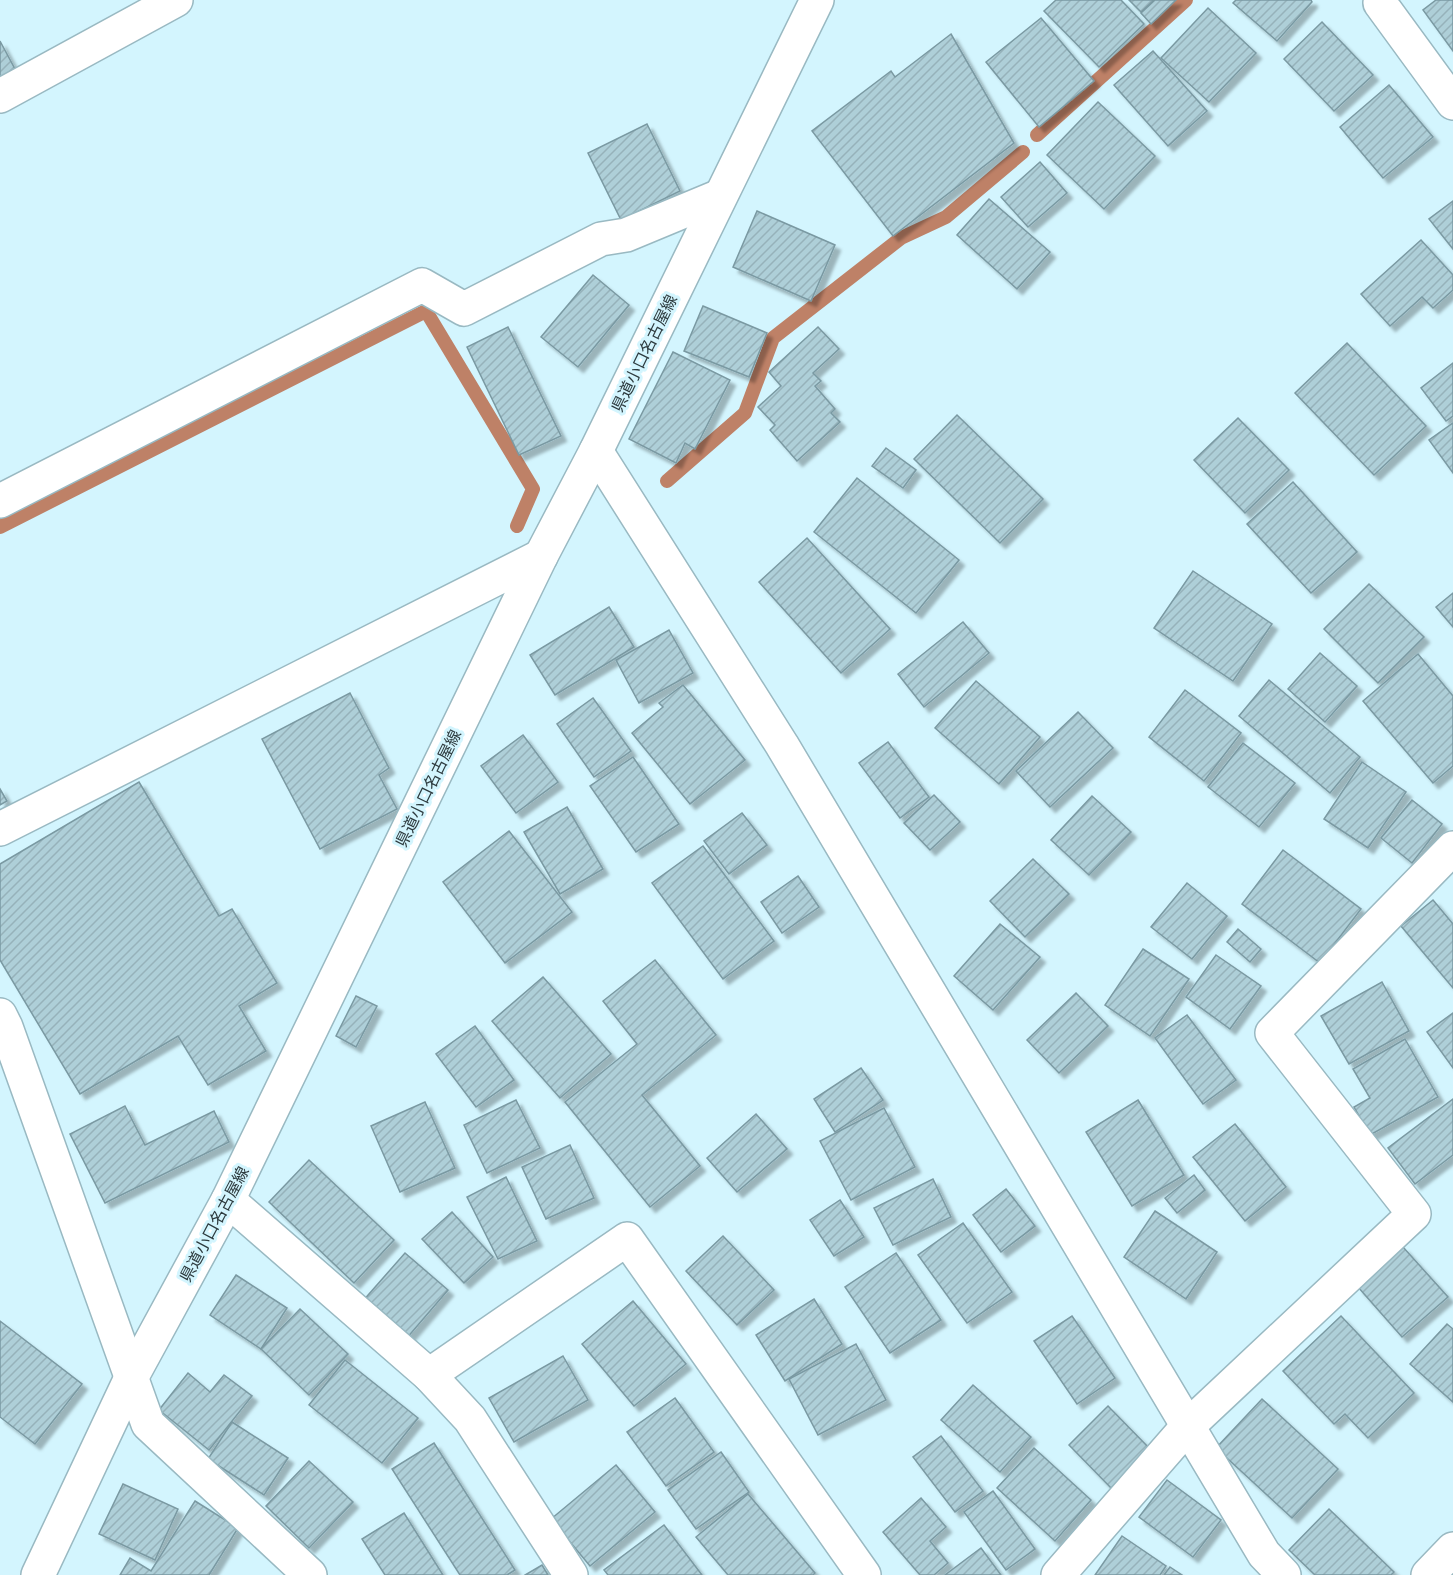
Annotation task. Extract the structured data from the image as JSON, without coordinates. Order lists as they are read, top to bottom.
{
  "streets": {
    "street": ["県道小口名古屋線"]
  }
}
